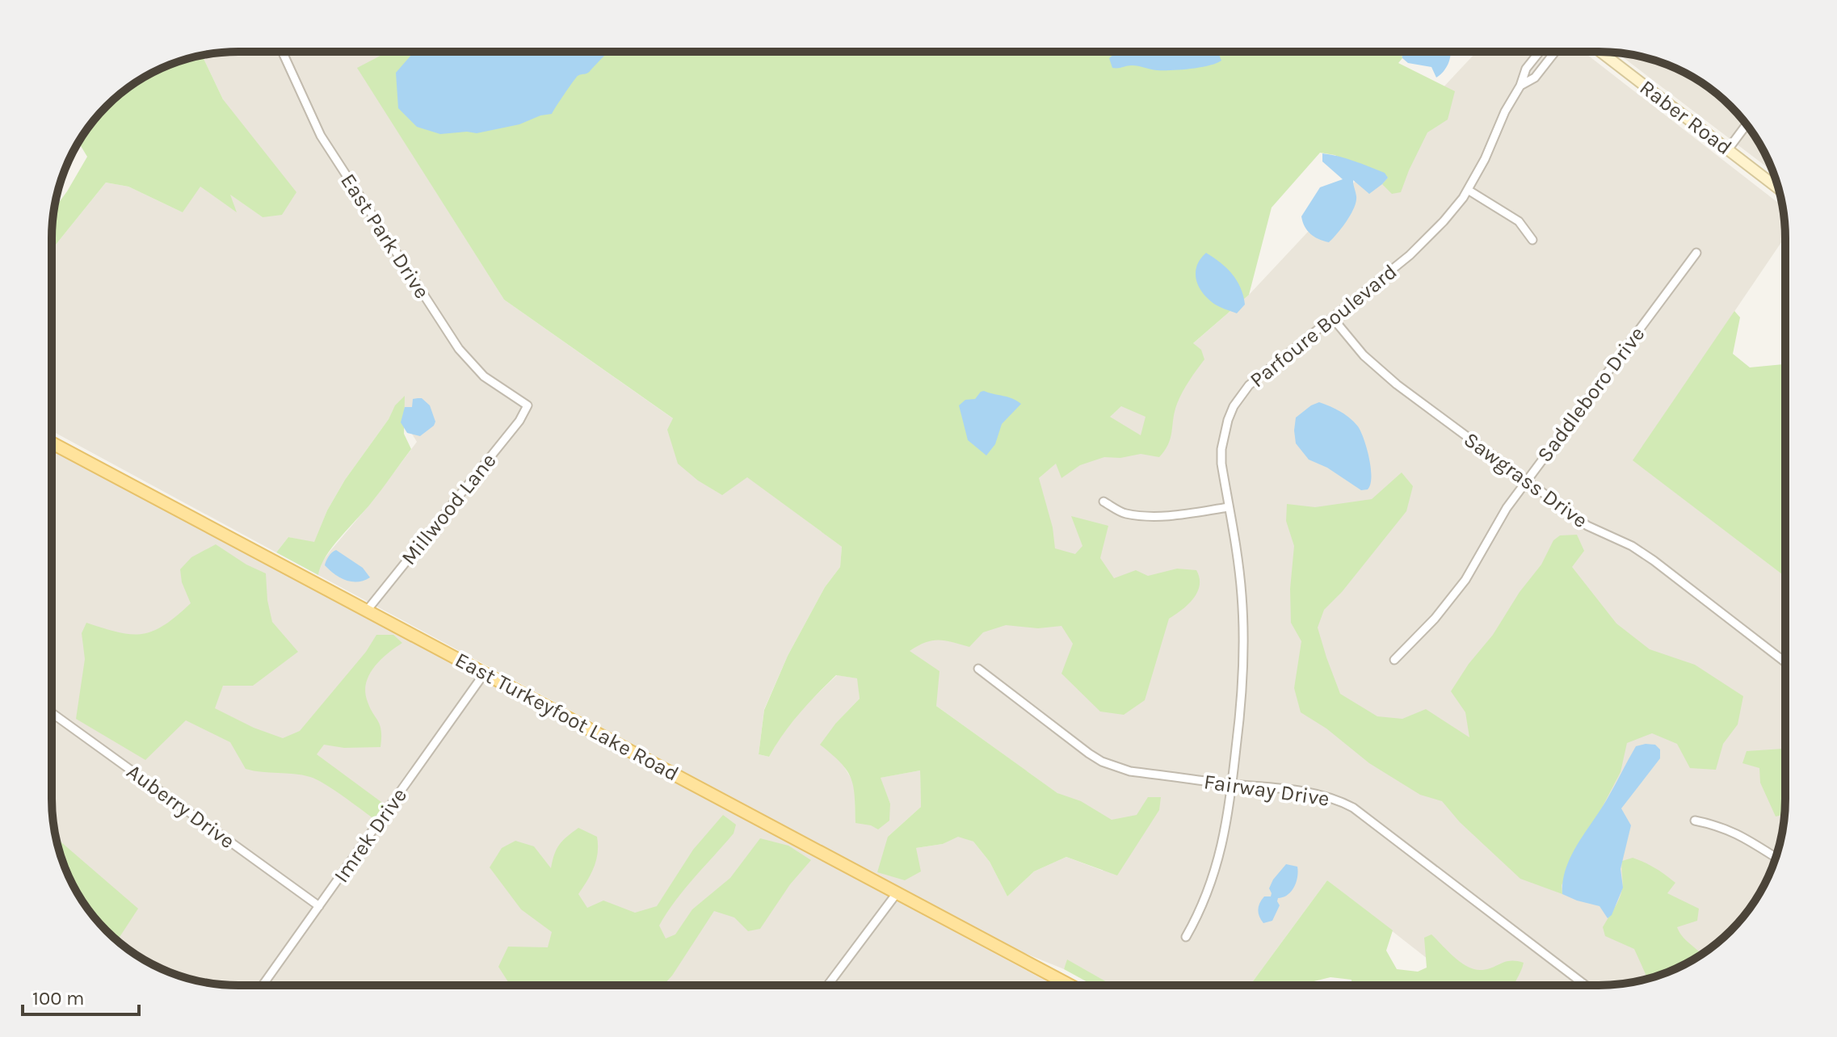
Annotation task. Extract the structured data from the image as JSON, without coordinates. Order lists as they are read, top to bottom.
{
  "streets": {
    "main road": ["East Turkeyfoot Lake Road"],
    "street": [
      "Raber Road",
      "East Park Drive",
      "Parfoure Boulevard",
      "Saddleboro Drive",
      "Sawgrass Drive",
      "Millwood Lane",
      "Fairway Drive",
      "Auberry Drive",
      "Imrek Drive"
    ]
  },
  "crossings": [
    ["East Park Drive", "Millwood Lane"],
    ["Parfoure Boulevard", "Sawgrass Drive"],
    ["Parfoure Boulevard", "Fairway Drive"],
    ["Saddleboro Drive", "Sawgrass Drive"],
    ["Millwood Lane", "East Turkeyfoot Lake Road"],
    ["East Turkeyfoot Lake Road", "Imrek Drive"],
    ["Auberry Drive", "Imrek Drive"]
  ],
  "scale_bar": "100 m"
}
